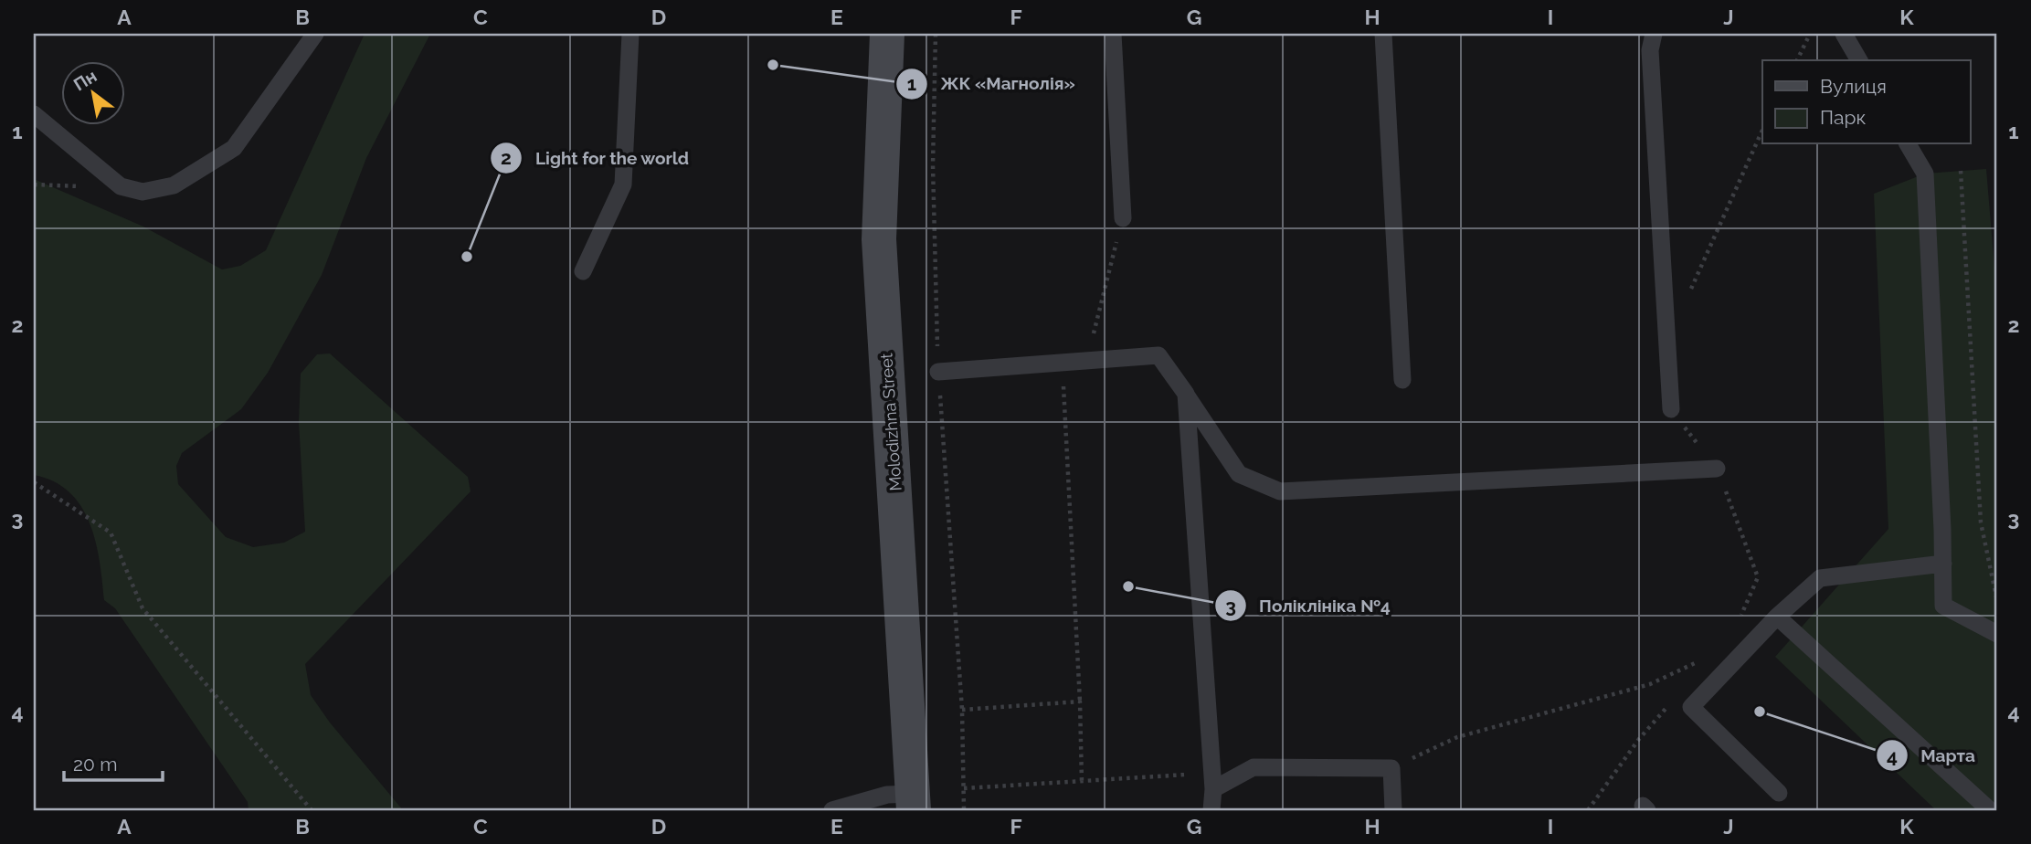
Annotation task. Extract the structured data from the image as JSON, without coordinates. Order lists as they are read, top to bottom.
{
  "streets": {
    "street": ["Molodizhna Street"]
  },
  "places": [
    "ЖК «Магнолія»",
    "Light for the world",
    "Поліклініка №4",
    "Марта"
  ],
  "legend": ["Вулиця", "Парк"],
  "scale_bar": "20 m",
  "north": "top left",
  "grid": {
    "columns": [
      "A",
      "B",
      "C",
      "D",
      "E",
      "F",
      "G",
      "H",
      "I",
      "J",
      "K"
    ],
    "rows": [
      "1",
      "2",
      "3",
      "4"
    ]
  }
}
